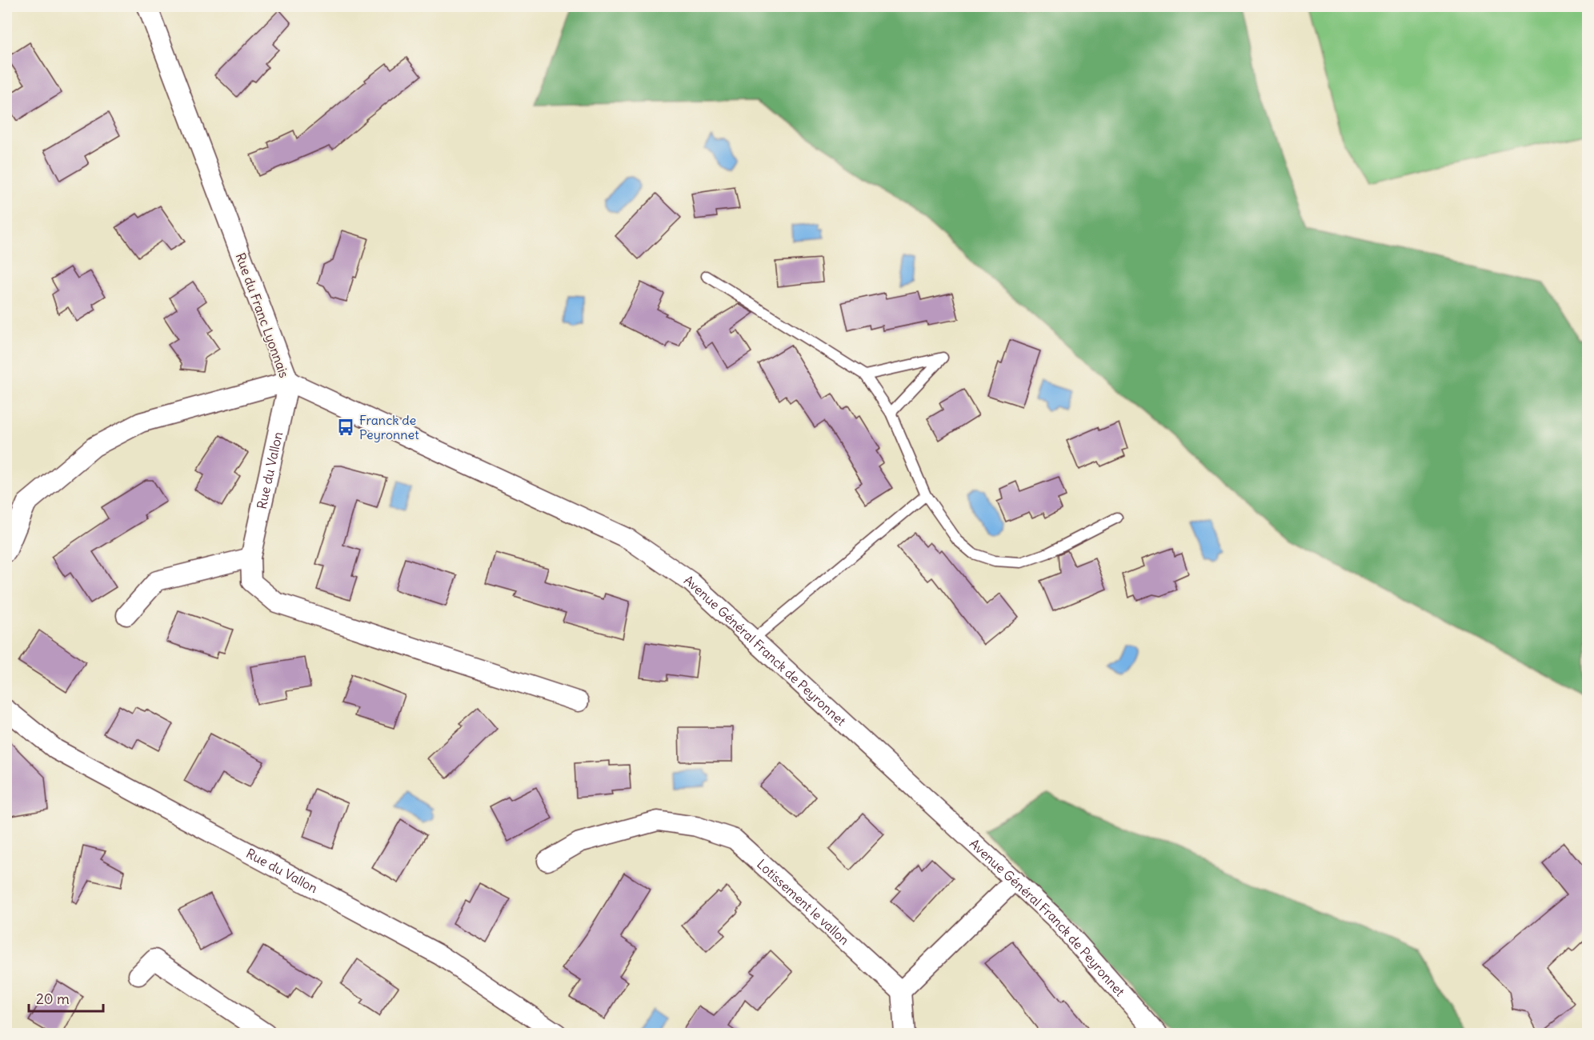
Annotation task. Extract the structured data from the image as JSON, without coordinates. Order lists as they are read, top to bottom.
{
  "streets": {
    "street": [
      "Rue du Franc Lyonnais",
      "Rue du Vallon",
      "Avenue Général Franck de Peyronnet",
      "Lotissement le vallon"
    ]
  },
  "crossings": [
    ["Rue du Franc Lyonnais", "Rue du Vallon"],
    ["Rue du Franc Lyonnais", "Avenue Général Franck de Peyronnet"],
    ["Rue du Vallon", "Avenue Général Franck de Peyronnet"]
  ],
  "places": {
    "bus stop": ["Franck de Peyronnet"]
  },
  "scale_bar": "20 m"
}
